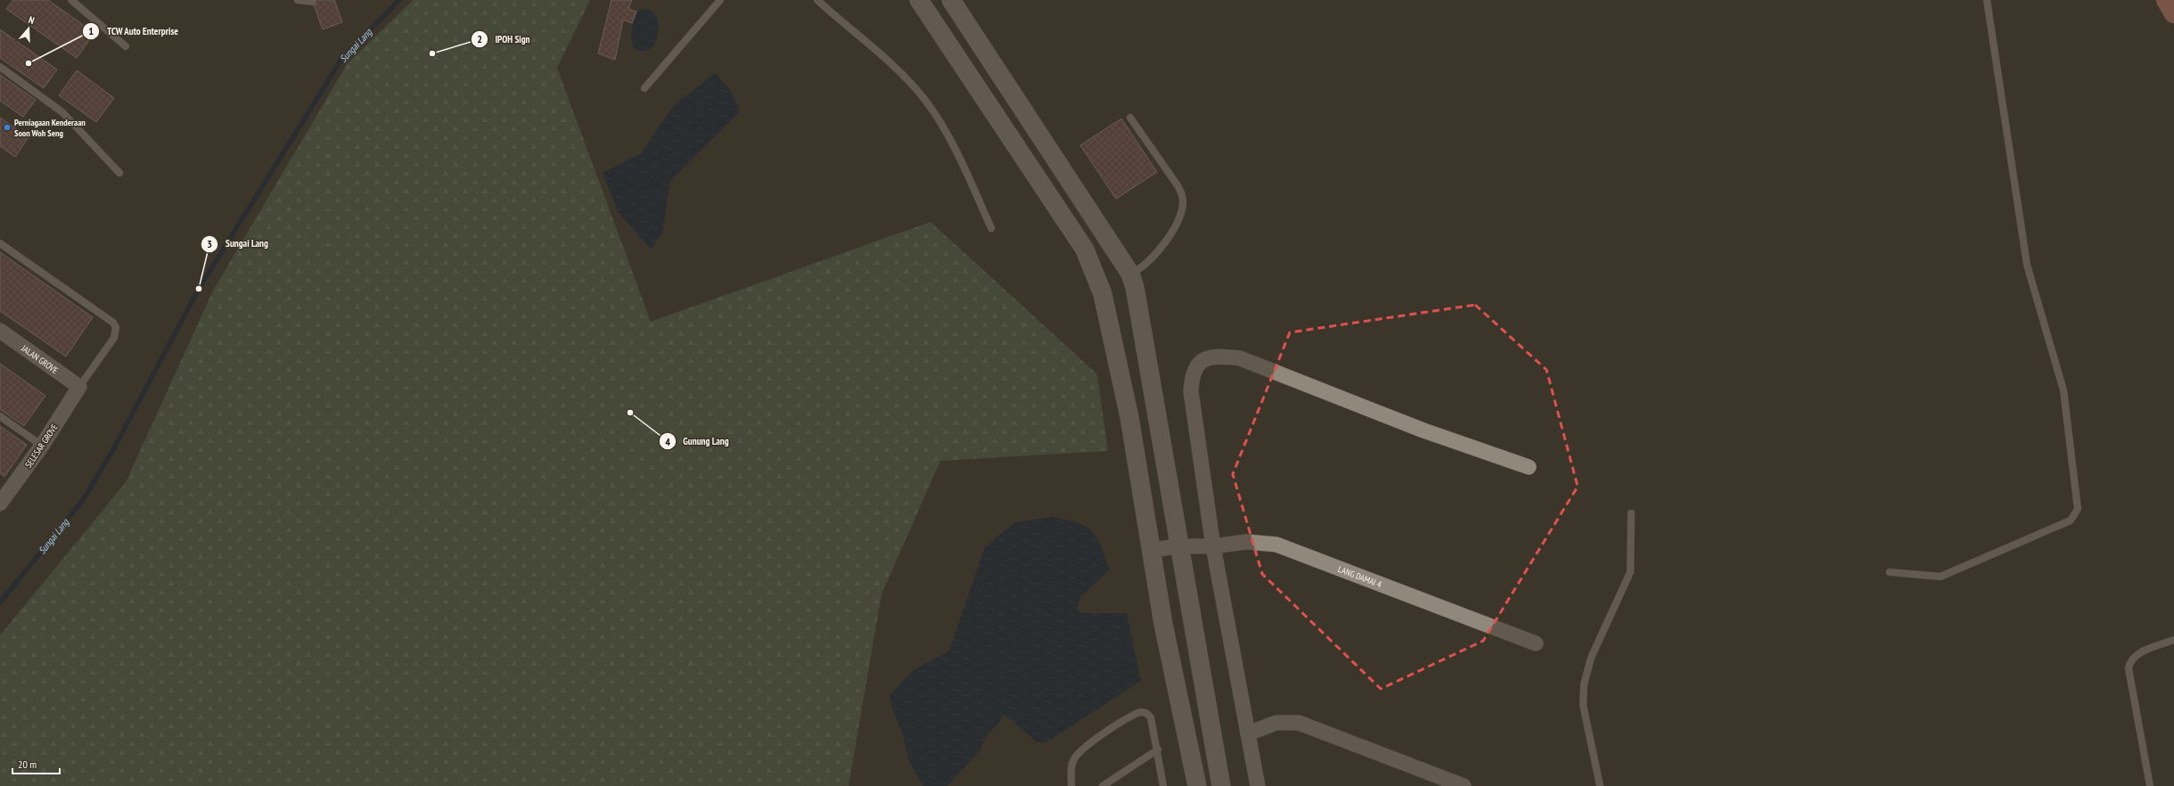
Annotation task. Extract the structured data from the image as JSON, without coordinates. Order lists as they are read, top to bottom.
{
  "streets": {
    "street": ["JALAN GROVE", "SELESAR GROVE", "LANG DAMAI 4"]
  },
  "crossings": [
    ["JALAN GROVE", "SELESAR GROVE"]
  ],
  "water": ["Sungai Lang"],
  "places": [
    "IPOH Sign",
    "TCW Auto Enterprise",
    "Perniagaan Kenderaan Soon Woh Seng",
    "Sungai Lang",
    "Gunung Lang"
  ],
  "scale_bar": "20 m",
  "north": "top"
}
